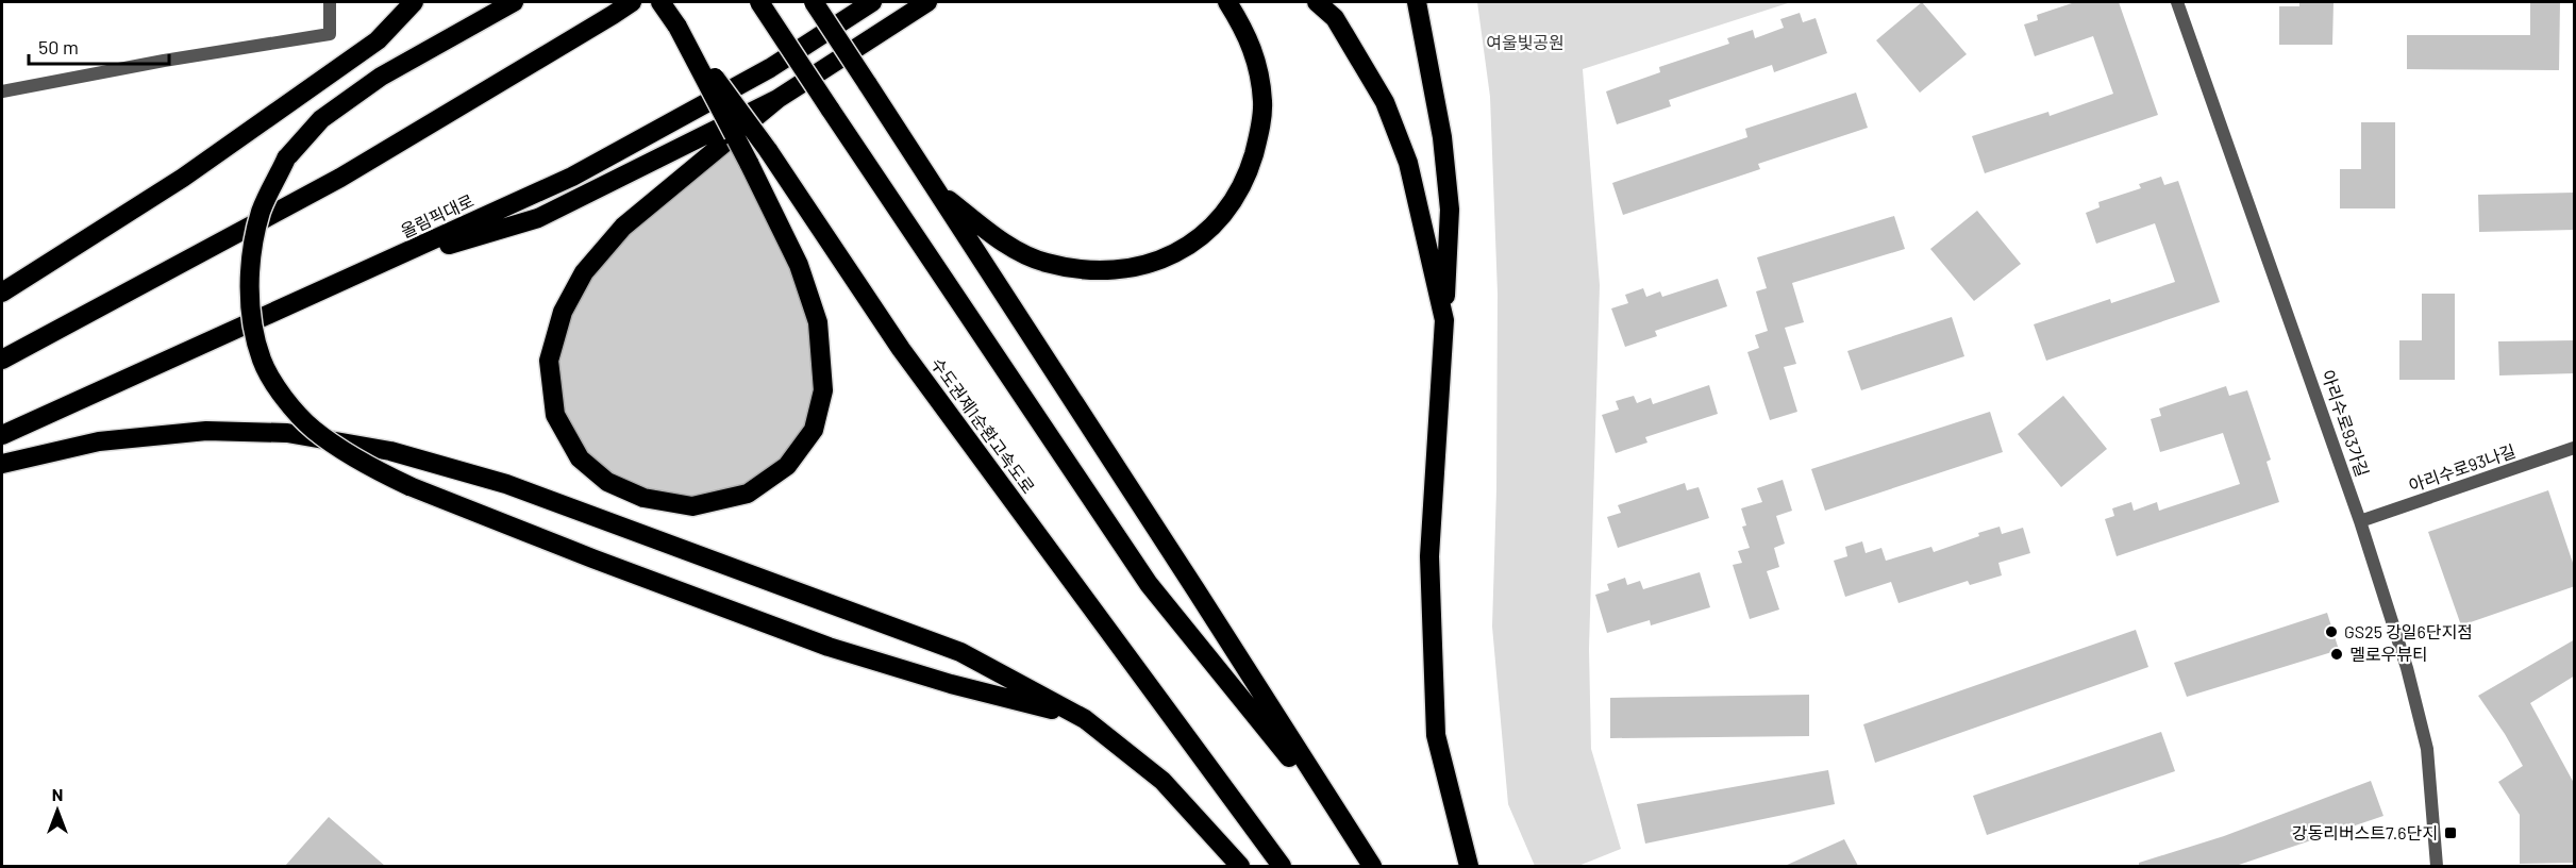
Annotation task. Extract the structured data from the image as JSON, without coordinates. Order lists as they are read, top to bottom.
{
  "streets": {
    "highway": ["올림픽대로", "수도권제1순환고속도로"],
    "street": ["아리수로93가길", "아리수로93나길"]
  },
  "crossings": [
    ["아리수로93가길", "아리수로93나길"]
  ],
  "parks": ["여울빛공원"],
  "places": {
    "other": ["GS25 강일6단지점", "멜로우뷰티"],
    "transit": ["강동리버스트7.6단지"]
  },
  "scale_bar": "50 m",
  "north": "top"
}
